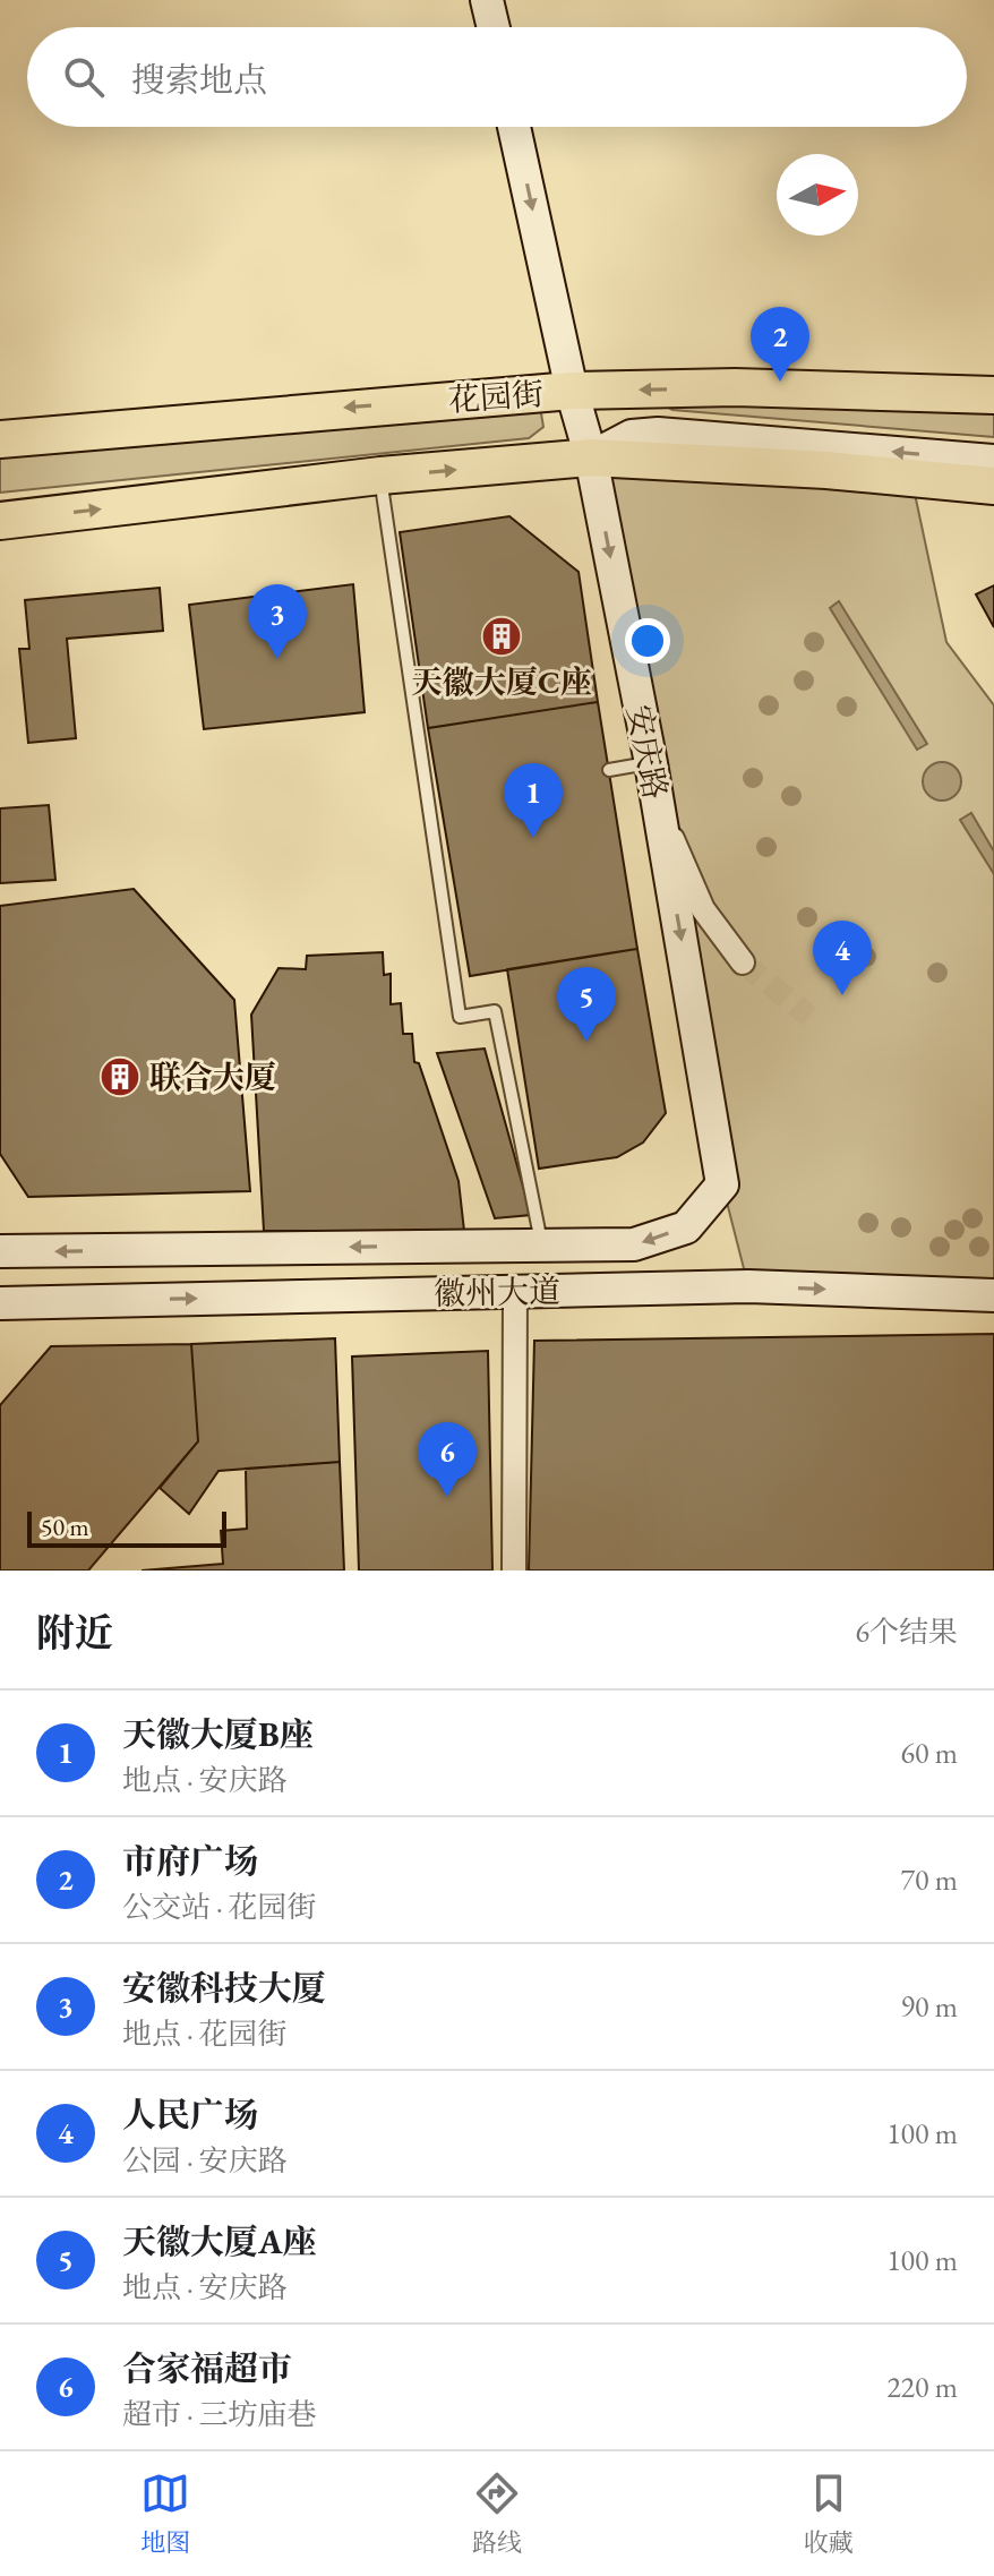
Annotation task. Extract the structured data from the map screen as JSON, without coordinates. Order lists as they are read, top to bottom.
{
  "streets": {
    "main road": ["花园街", "安庆路", "徽州大道"]
  },
  "crossings": [
    ["花园街", "安庆路"],
    ["安庆路", "徽州大道"]
  ],
  "one_way": ["安庆路"],
  "places": {
    "building": ["天徽大厦C座", "联合大厦"]
  },
  "scale_bar": "50 m",
  "north": "right",
  "page": {
    "search": "搜索地点",
    "pins": [
      "2",
      "3",
      "1",
      "4",
      "5",
      "6"
    ],
    "scale": "50 m",
    "heading": ["附近", "6个结果"],
    "list": [
      {
        "mark": "1",
        "name": "天徽大厦B座",
        "note": "地点 · 安庆路",
        "value": "60 m"
      },
      {
        "mark": "2",
        "name": "市府广场",
        "note": "公交站 · 花园街",
        "value": "70 m"
      },
      {
        "mark": "3",
        "name": "安徽科技大厦",
        "note": "地点 · 花园街",
        "value": "90 m"
      },
      {
        "mark": "4",
        "name": "人民广场",
        "note": "公园 · 安庆路",
        "value": "100 m"
      },
      {
        "mark": "5",
        "name": "天徽大厦A座",
        "note": "地点 · 安庆路",
        "value": "100 m"
      },
      {
        "mark": "6",
        "name": "合家福超市",
        "note": "超市 · 三坊庙巷",
        "value": "220 m"
      }
    ],
    "nav": ["地图", "路线", "收藏"]
  }
}
